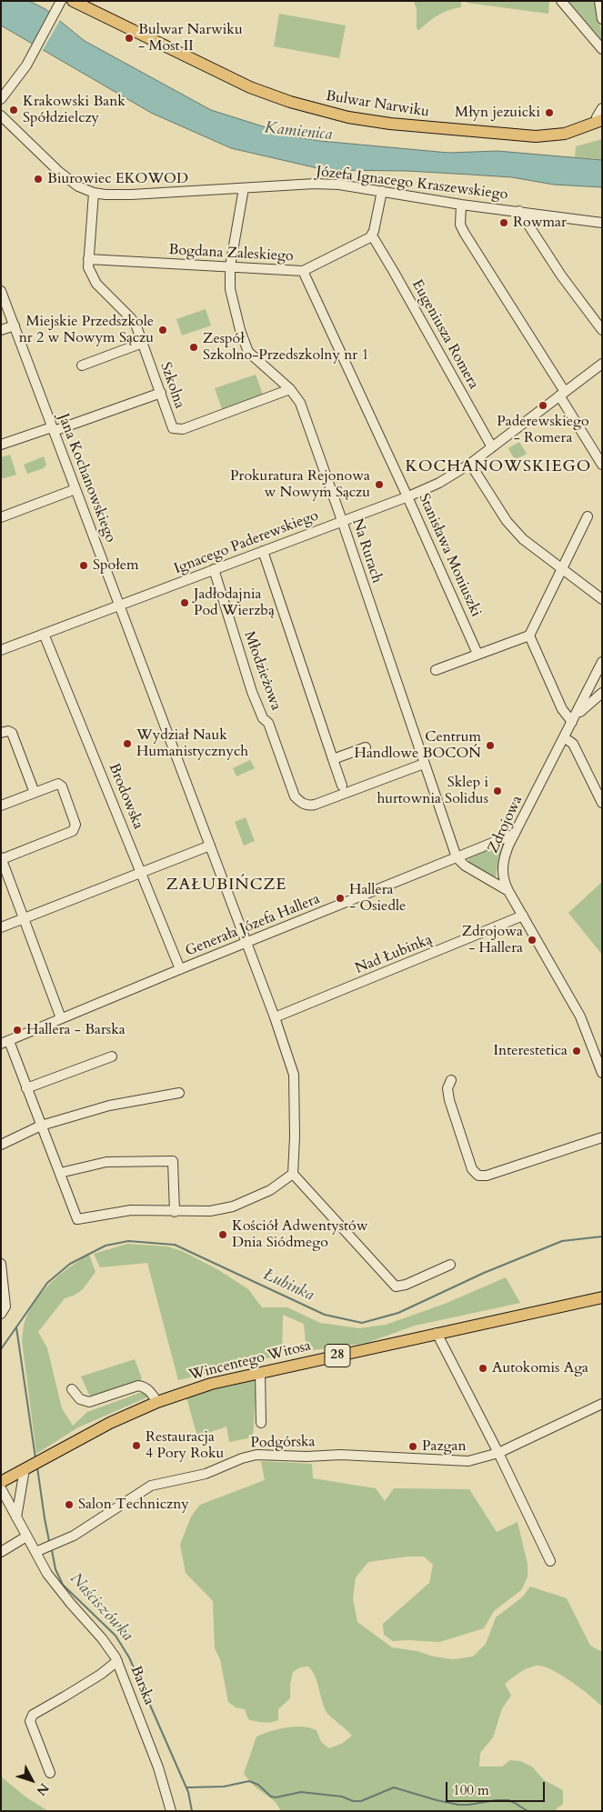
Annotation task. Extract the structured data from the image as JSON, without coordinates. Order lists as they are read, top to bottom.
{
  "streets": {
    "main road": ["Bulwar Narwiku", "28", "Wincentego Witosa"],
    "street": [
      "Józefa Ignacego Kraszewskiego",
      "Bogdana Zaleskiego",
      "Eugeniusza Romera",
      "Szkolna",
      "Jana Kochanowskiego",
      "Ignacego Paderewskiego",
      "Na Rurach",
      "Stanisława Moniuszki",
      "Młodzieżowa",
      "Brodowska",
      "Zdrojowa",
      "Generała Józefa Hallera",
      "Nad Łubinką",
      "Podgórska",
      "Barska"
    ]
  },
  "crossings": [
    ["Józefa Ignacego Kraszewskiego", "Szkolna"],
    ["Józefa Ignacego Kraszewskiego", "Na Rurach"],
    ["Bogdana Zaleskiego", "Eugeniusza Romera"],
    ["Bogdana Zaleskiego", "Szkolna"],
    ["Bogdana Zaleskiego", "Na Rurach"],
    ["Bogdana Zaleskiego", "Stanisława Moniuszki"],
    ["Eugeniusza Romera", "Ignacego Paderewskiego"],
    ["Szkolna", "Na Rurach"],
    ["Jana Kochanowskiego", "Ignacego Paderewskiego"],
    ["Jana Kochanowskiego", "Generała Józefa Hallera"],
    ["Jana Kochanowskiego", "Nad Łubinką"],
    ["Ignacego Paderewskiego", "Na Rurach"],
    ["Ignacego Paderewskiego", "Stanisława Moniuszki"],
    ["Ignacego Paderewskiego", "Młodzieżowa"],
    ["Ignacego Paderewskiego", "Brodowska"],
    ["Na Rurach", "Młodzieżowa"],
    ["Na Rurach", "Generała Józefa Hallera"],
    ["Brodowska", "Generała Józefa Hallera"],
    ["Zdrojowa", "Generała Józefa Hallera"],
    ["Zdrojowa", "Nad Łubinką"],
    ["Podgórska", "Barska"]
  ],
  "districts": ["KOCHANOWSKIEGO", "ZAŁUBIŃCZE"],
  "water": ["Kamienica", "Łubinka", "Naściszówka"],
  "places": [
    "Bulwar Narwiku - Most II",
    "Krakowski Bank Spółdzielczy",
    "Młyn jezuicki",
    "Biurowiec EKOWOD",
    "Rowmar",
    "Miejskie Przedszkole nr 2 w Nowym Sączu",
    "Zespół Szkolno-Przedszkolny nr 1",
    "Paderewskiego - Romera",
    "Prokuratura Rejonowa w Nowym Sączu",
    "Społem",
    "Jadłodajnia Pod Wierzbą",
    "Wydział Nauk Humanistycznych",
    "Centrum Handlowe BOCOŃ",
    "Sklep i hurtownia Solidus",
    "Hallera - Osiedle",
    "Zdrojowa - Hallera",
    "Hallera - Barska",
    "Interestetica",
    "Kościół Adwentystów Dnia Siódmego",
    "Autokomis Aga",
    "Restauracja 4 Pory Roku",
    "Pazgan",
    "Salon Techniczny"
  ],
  "scale_bar": "100 m",
  "north": "bottom right"
}
